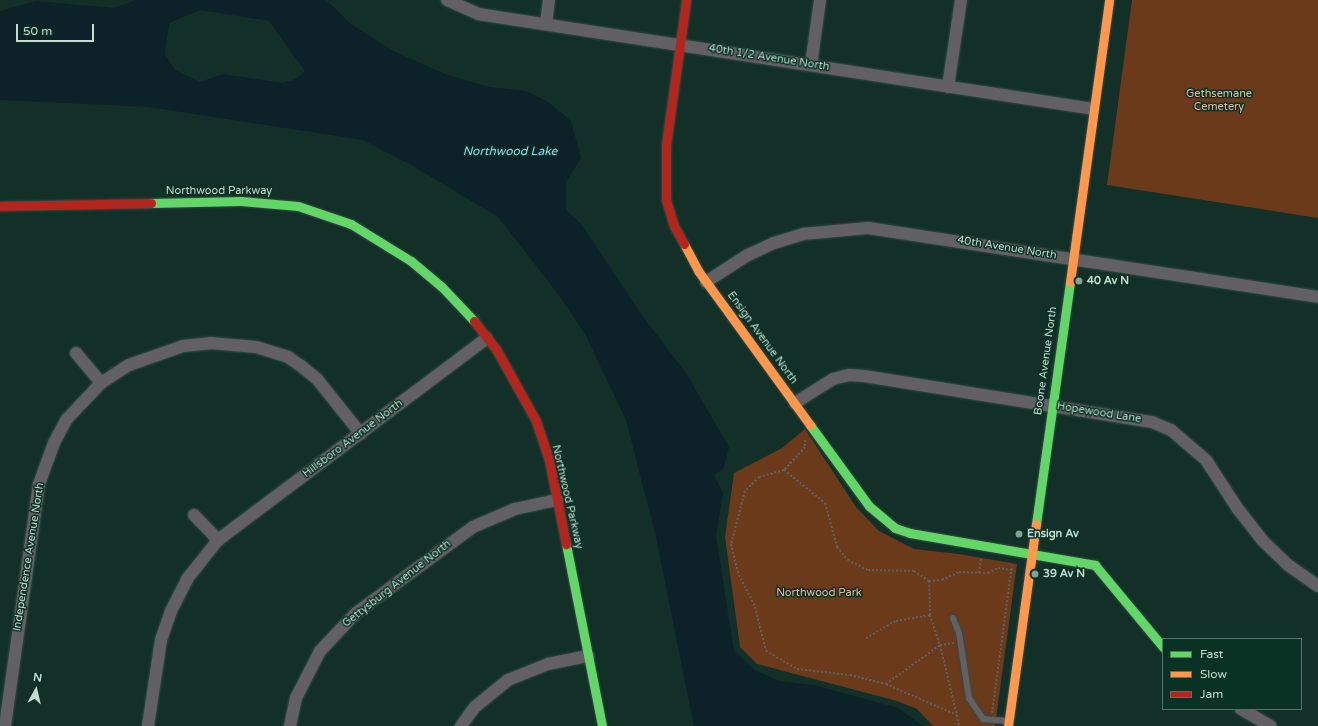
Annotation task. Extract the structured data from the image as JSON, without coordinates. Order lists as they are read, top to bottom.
{
  "streets": {
    "street": [
      "40th 1/2 Avenue North",
      "Northwood Parkway",
      "40th Avenue North",
      "Ensign Avenue North",
      "Boone Avenue North",
      "Hopewood Lane",
      "Hillsboro Avenue North",
      "Independence Avenue North",
      "Gettysburg Avenue North"
    ]
  },
  "crossings": [
    ["40th 1/2 Avenue North", "Ensign Avenue North"],
    ["40th 1/2 Avenue North", "Boone Avenue North"],
    ["Northwood Parkway", "Hillsboro Avenue North"],
    ["Northwood Parkway", "Gettysburg Avenue North"],
    ["40th Avenue North", "Ensign Avenue North"],
    ["40th Avenue North", "Boone Avenue North"],
    ["Ensign Avenue North", "Boone Avenue North"],
    ["Ensign Avenue North", "Hopewood Lane"],
    ["Boone Avenue North", "Hopewood Lane"],
    ["Hillsboro Avenue North", "Independence Avenue North"]
  ],
  "water": ["Northwood Lake"],
  "parks": ["Gethsemane Cemetery", "Northwood Park"],
  "places": ["40 Av N", "Ensign Av", "39 Av N"],
  "legend": ["Fast", "Slow", "Jam"],
  "scale_bar": "50 m",
  "north": "top"
}
